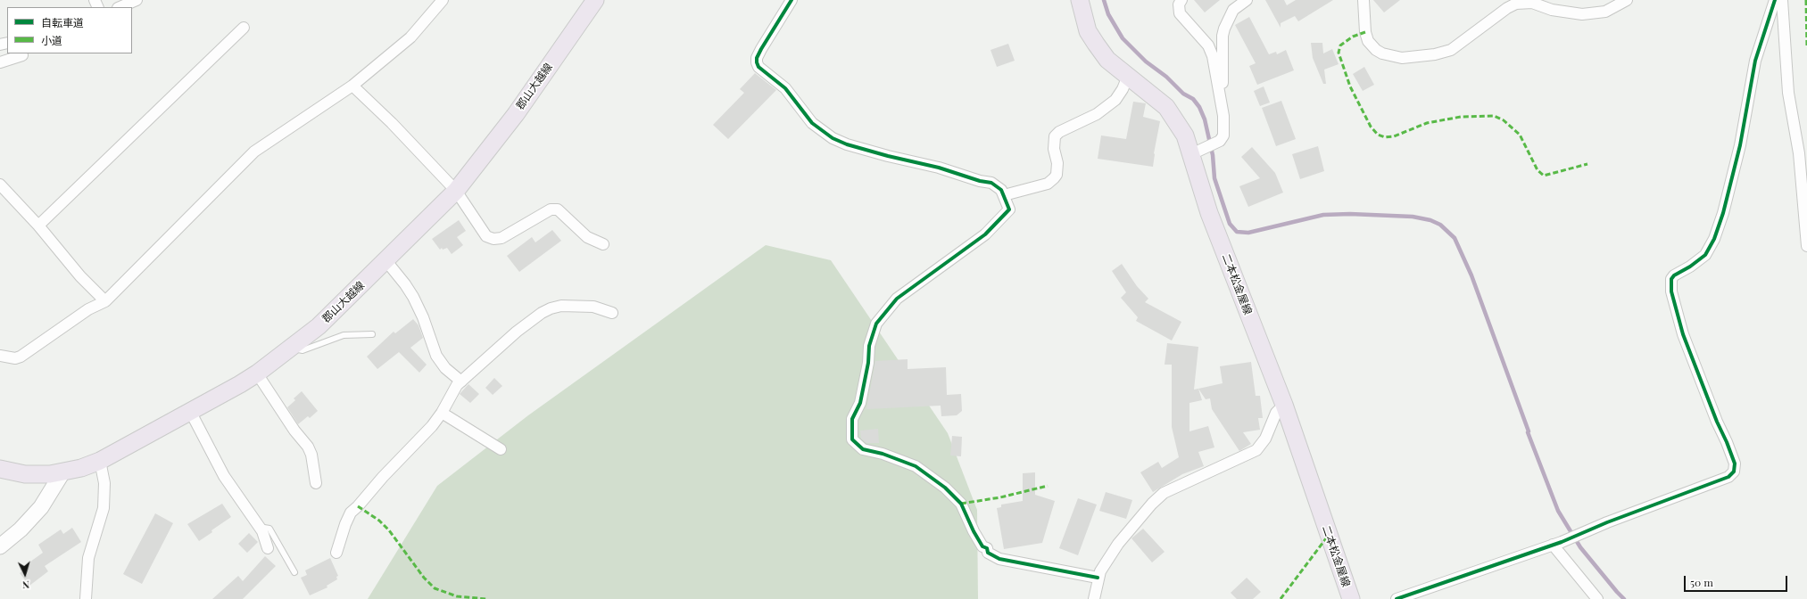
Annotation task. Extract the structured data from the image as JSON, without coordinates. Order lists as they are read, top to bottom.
{
  "streets": {
    "main road": ["郡山大越線", "二本松金屋線"]
  },
  "legend": ["自転車道", "小道"],
  "scale_bar": "50 m",
  "north": "bottom"
}
